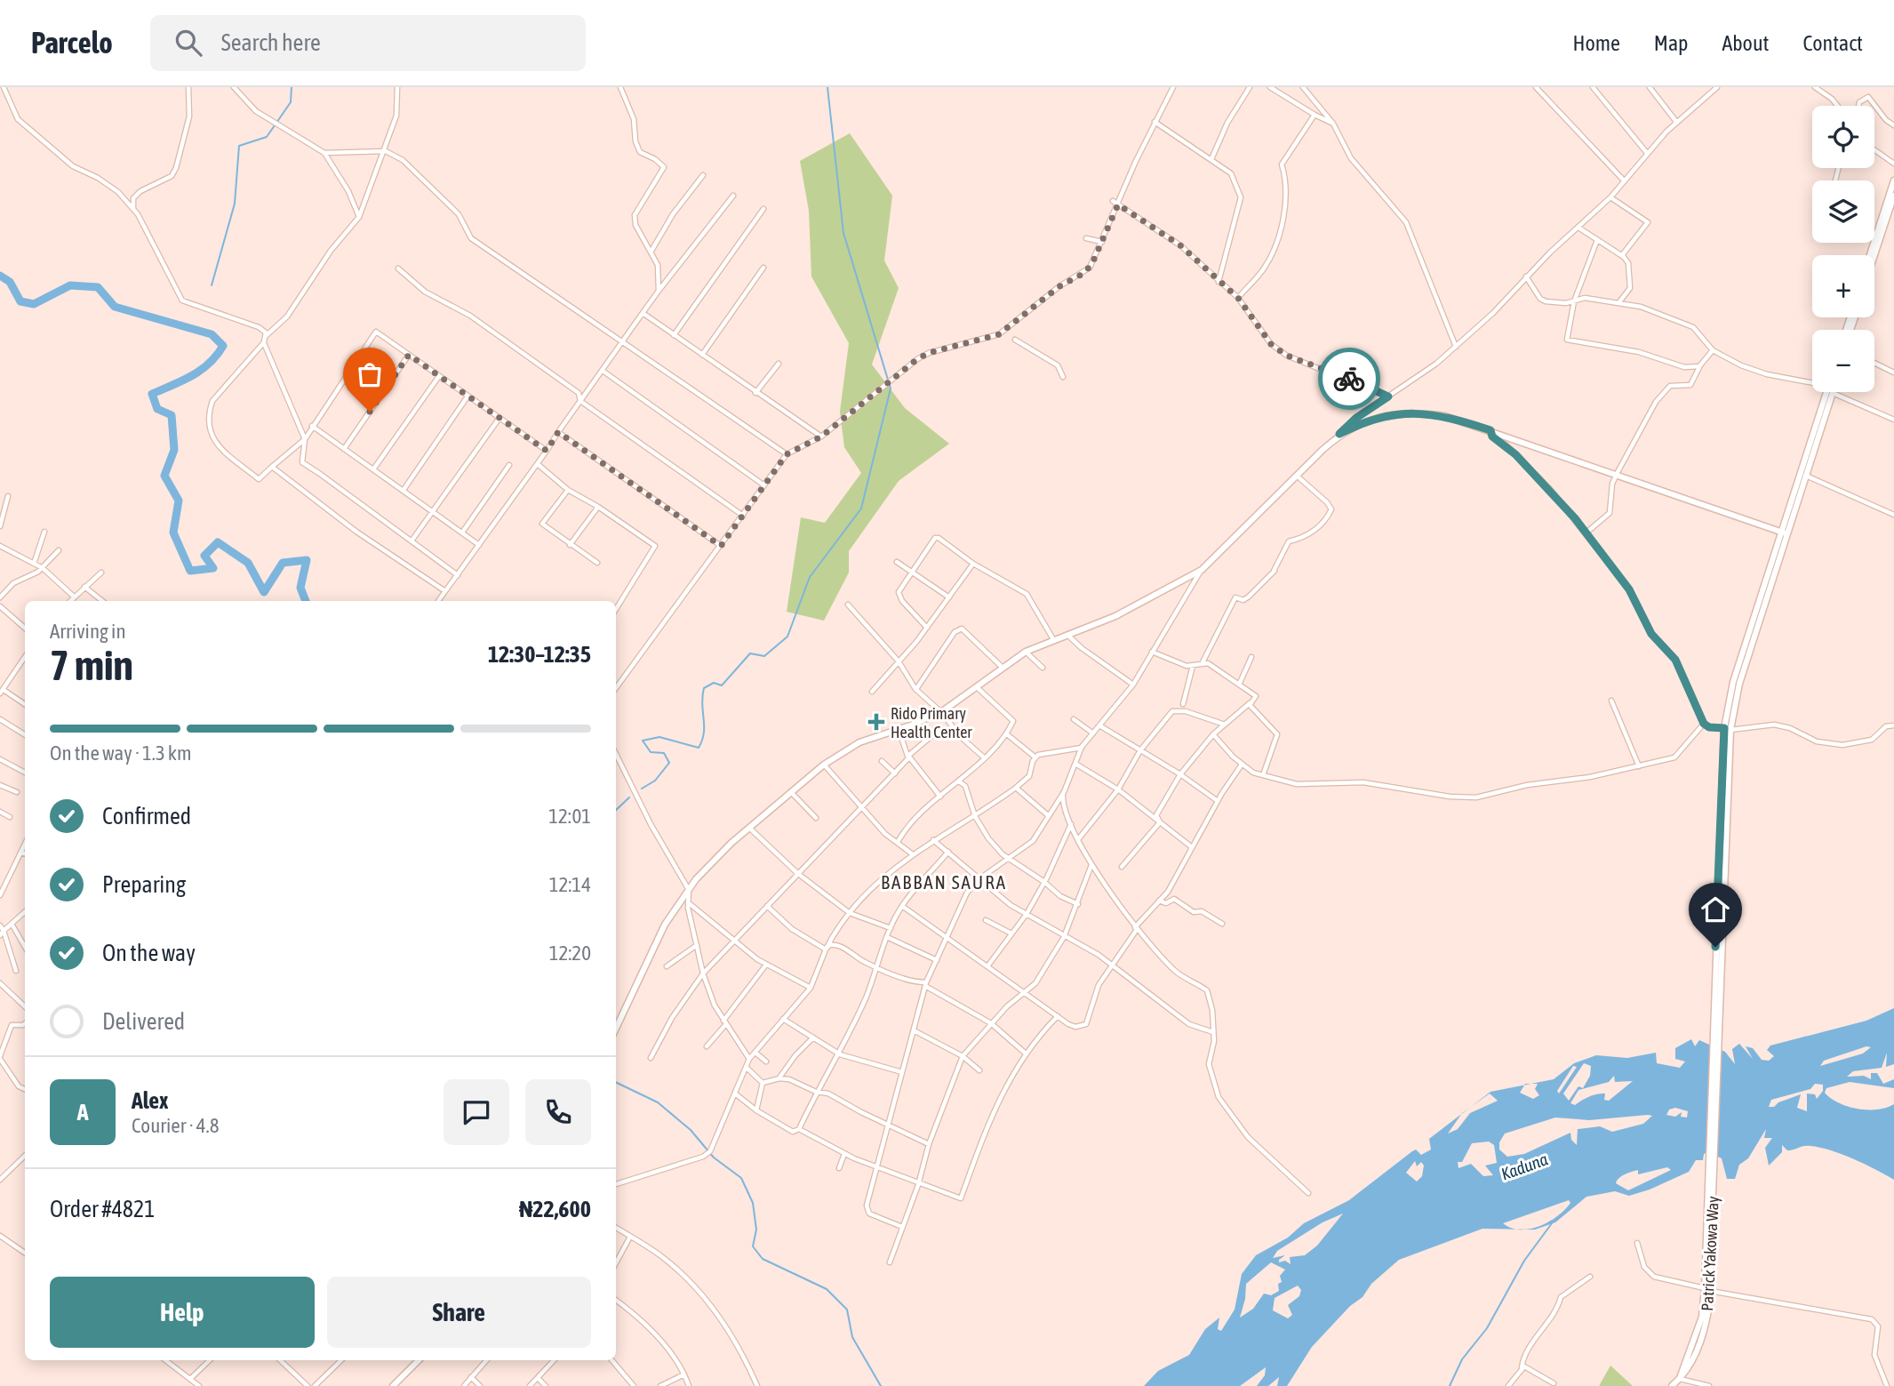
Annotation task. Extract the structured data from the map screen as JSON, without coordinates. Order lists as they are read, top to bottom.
{
  "streets": {
    "main road": ["Patrick Yakowa Way"]
  },
  "districts": ["BABBAN SAURA"],
  "water": ["Kaduna"],
  "places": {
    "health": ["Rido Primary Health Center"]
  },
  "page": {
    "header": "Parcelo",
    "search": "Search here",
    "nav": [
      "Home",
      "Map",
      "About",
      "Contact"
    ],
    "map_buttons": ["+", "−"],
    "heading": ["7 min", "Arriving in", "12:30–12:35"],
    "panel": [
      "Alex",
      "Courier · 4.8",
      "Order #4821",
      "₦22,600"
    ],
    "bar": "On the way · 1.3 km",
    "list": [
      ["Confirmed", "12:01"],
      ["Preparing", "12:14"],
      ["On the way", "12:20"],
      "Delivered"
    ],
    "round": "A",
    "buttons": ["Help", "Share"]
  }
}
